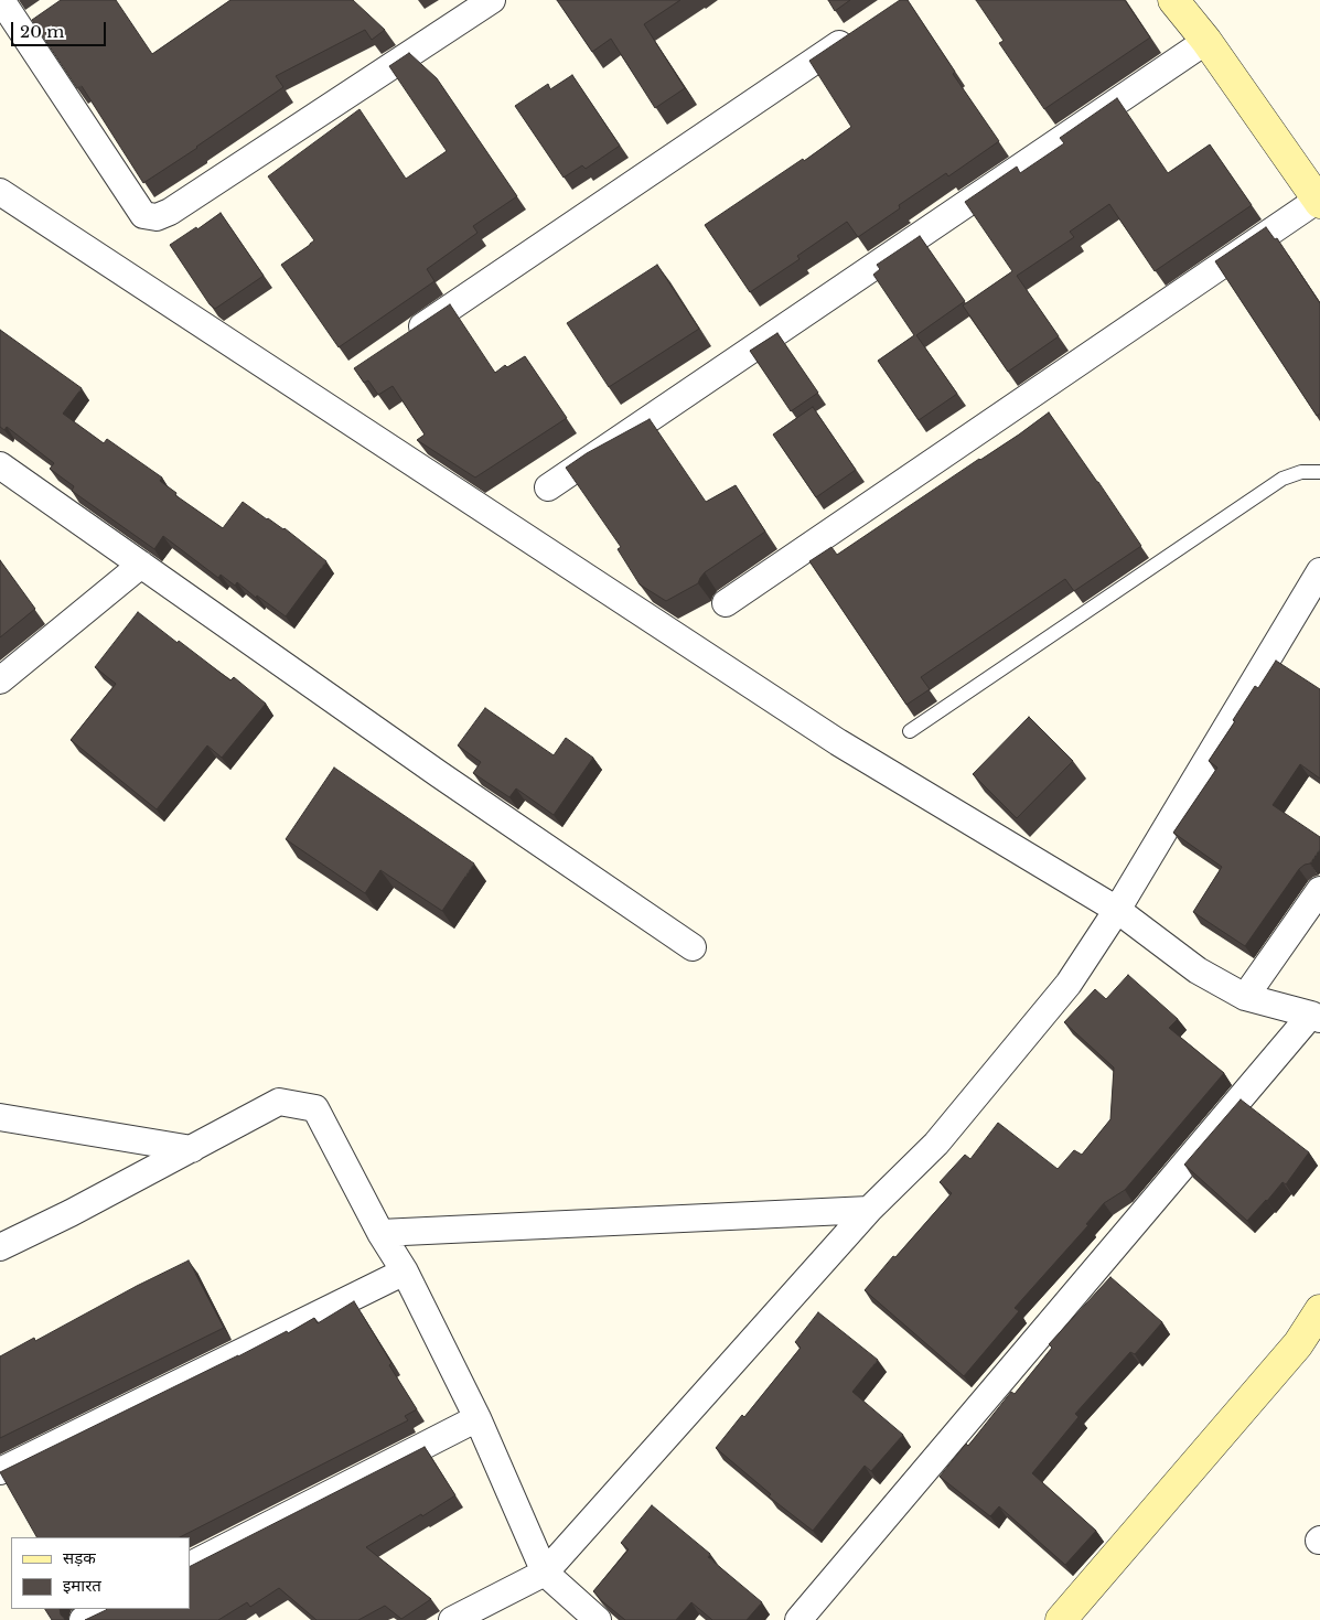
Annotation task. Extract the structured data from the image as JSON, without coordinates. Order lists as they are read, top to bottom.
{
  "legend": ["सड़क", "इमारत"],
  "scale_bar": "20 m"
}
